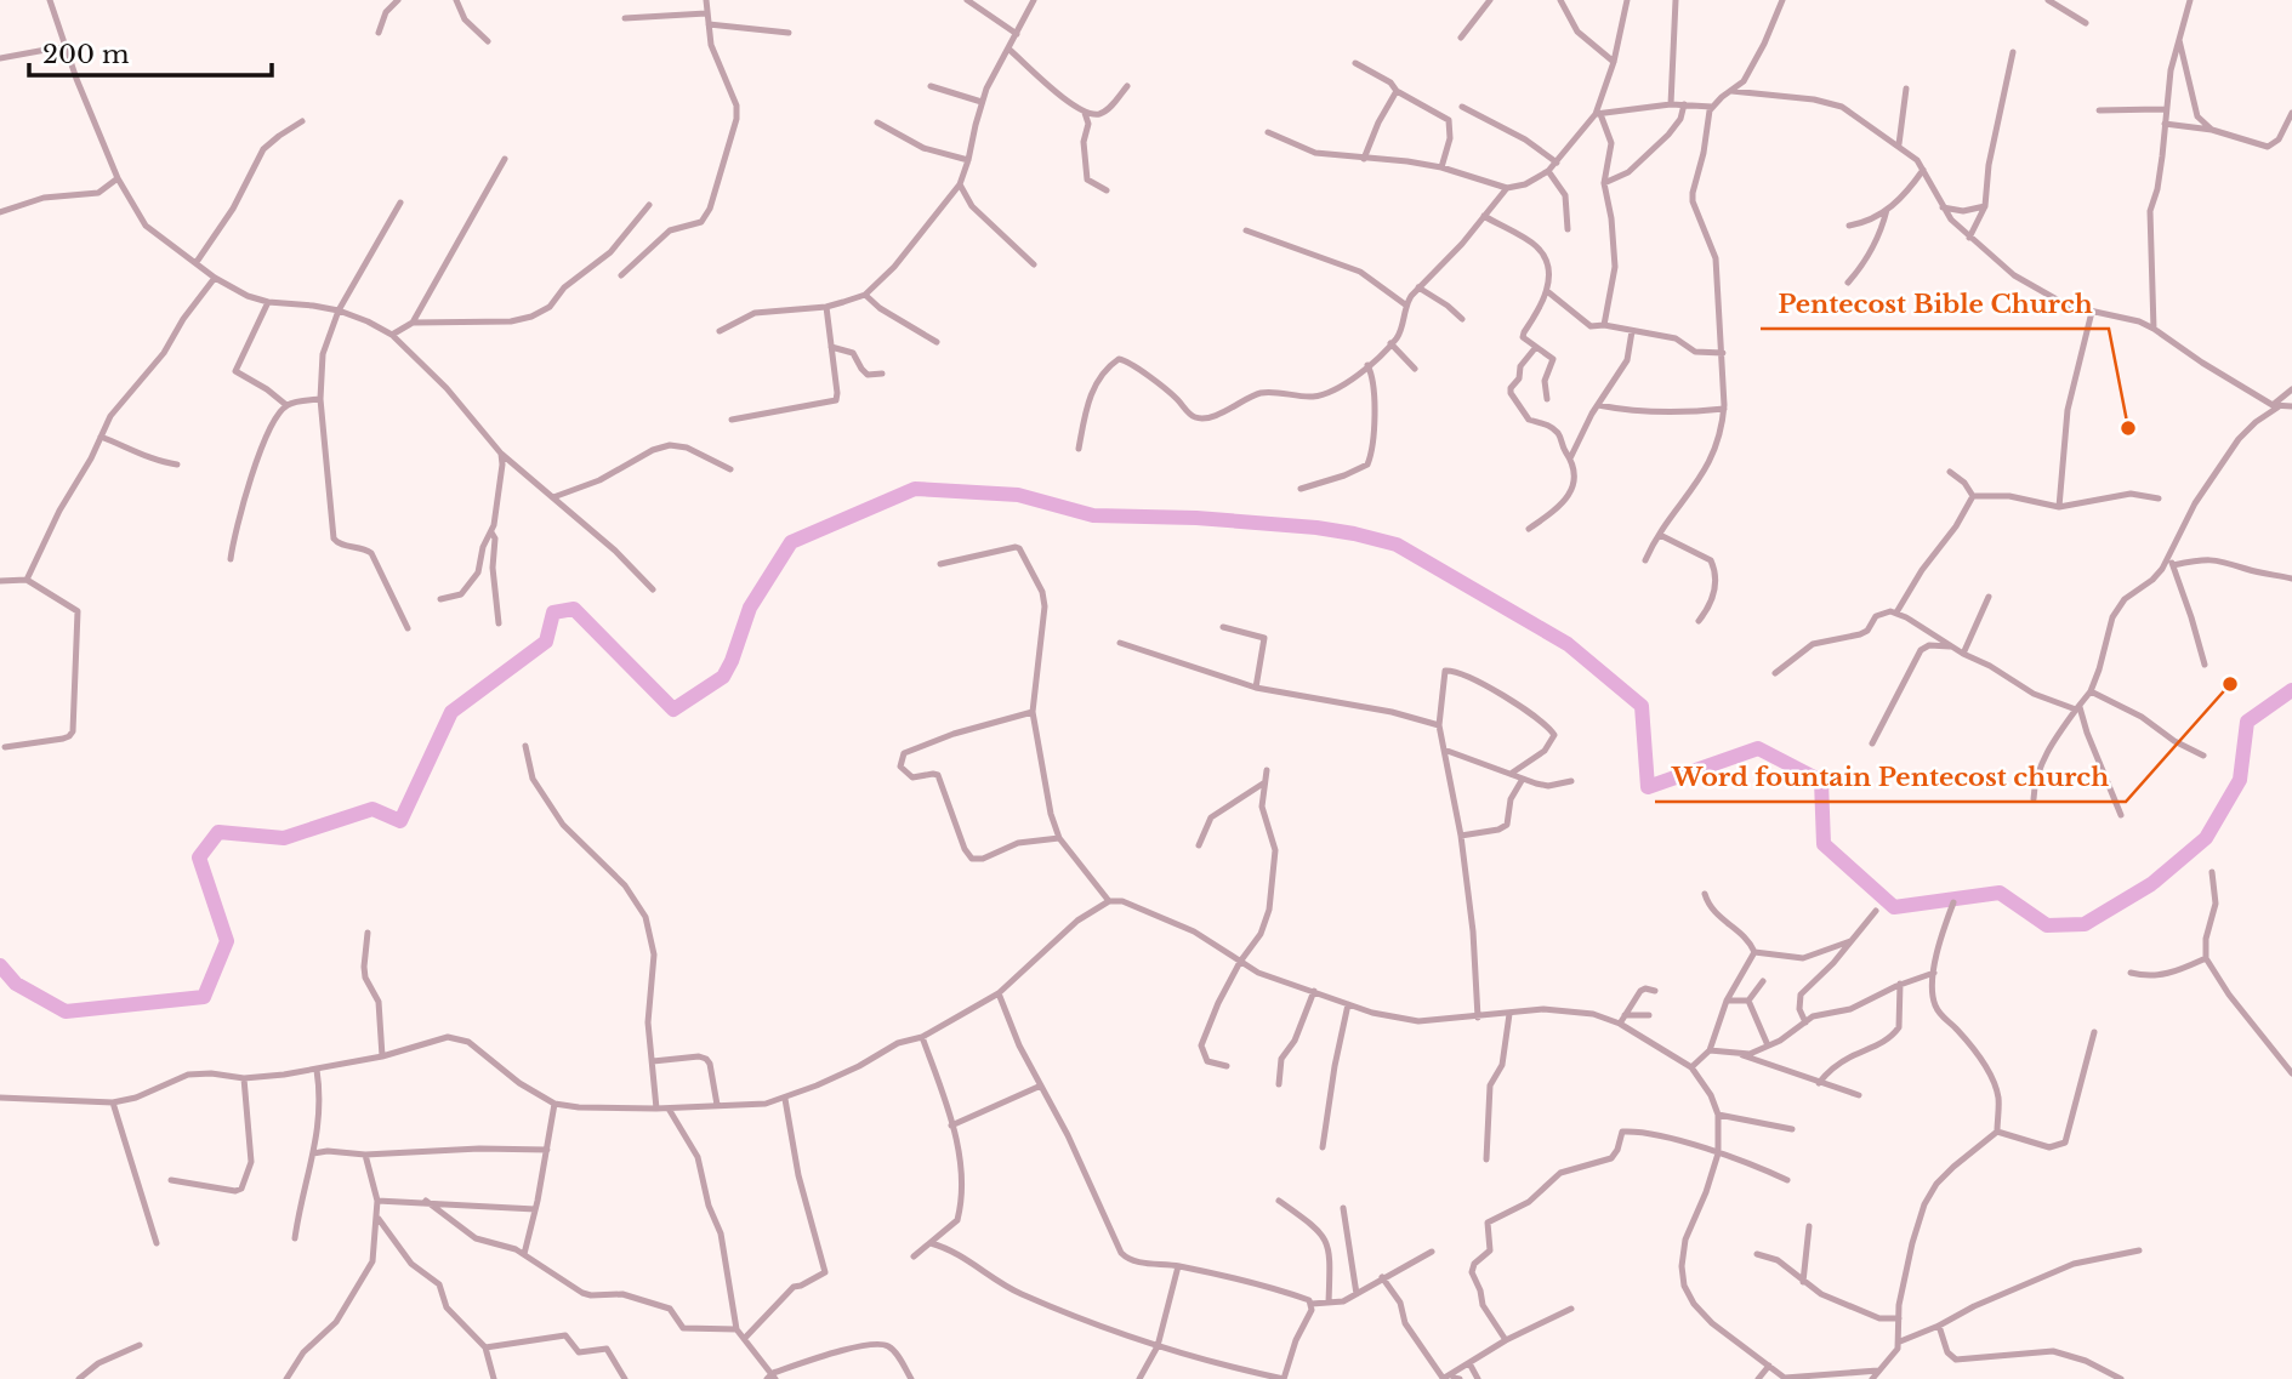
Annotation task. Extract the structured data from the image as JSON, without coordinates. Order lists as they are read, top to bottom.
{
  "places": ["Pentecost Bible Church", "Word fountain Pentecost church"],
  "scale_bar": "200 m"
}
